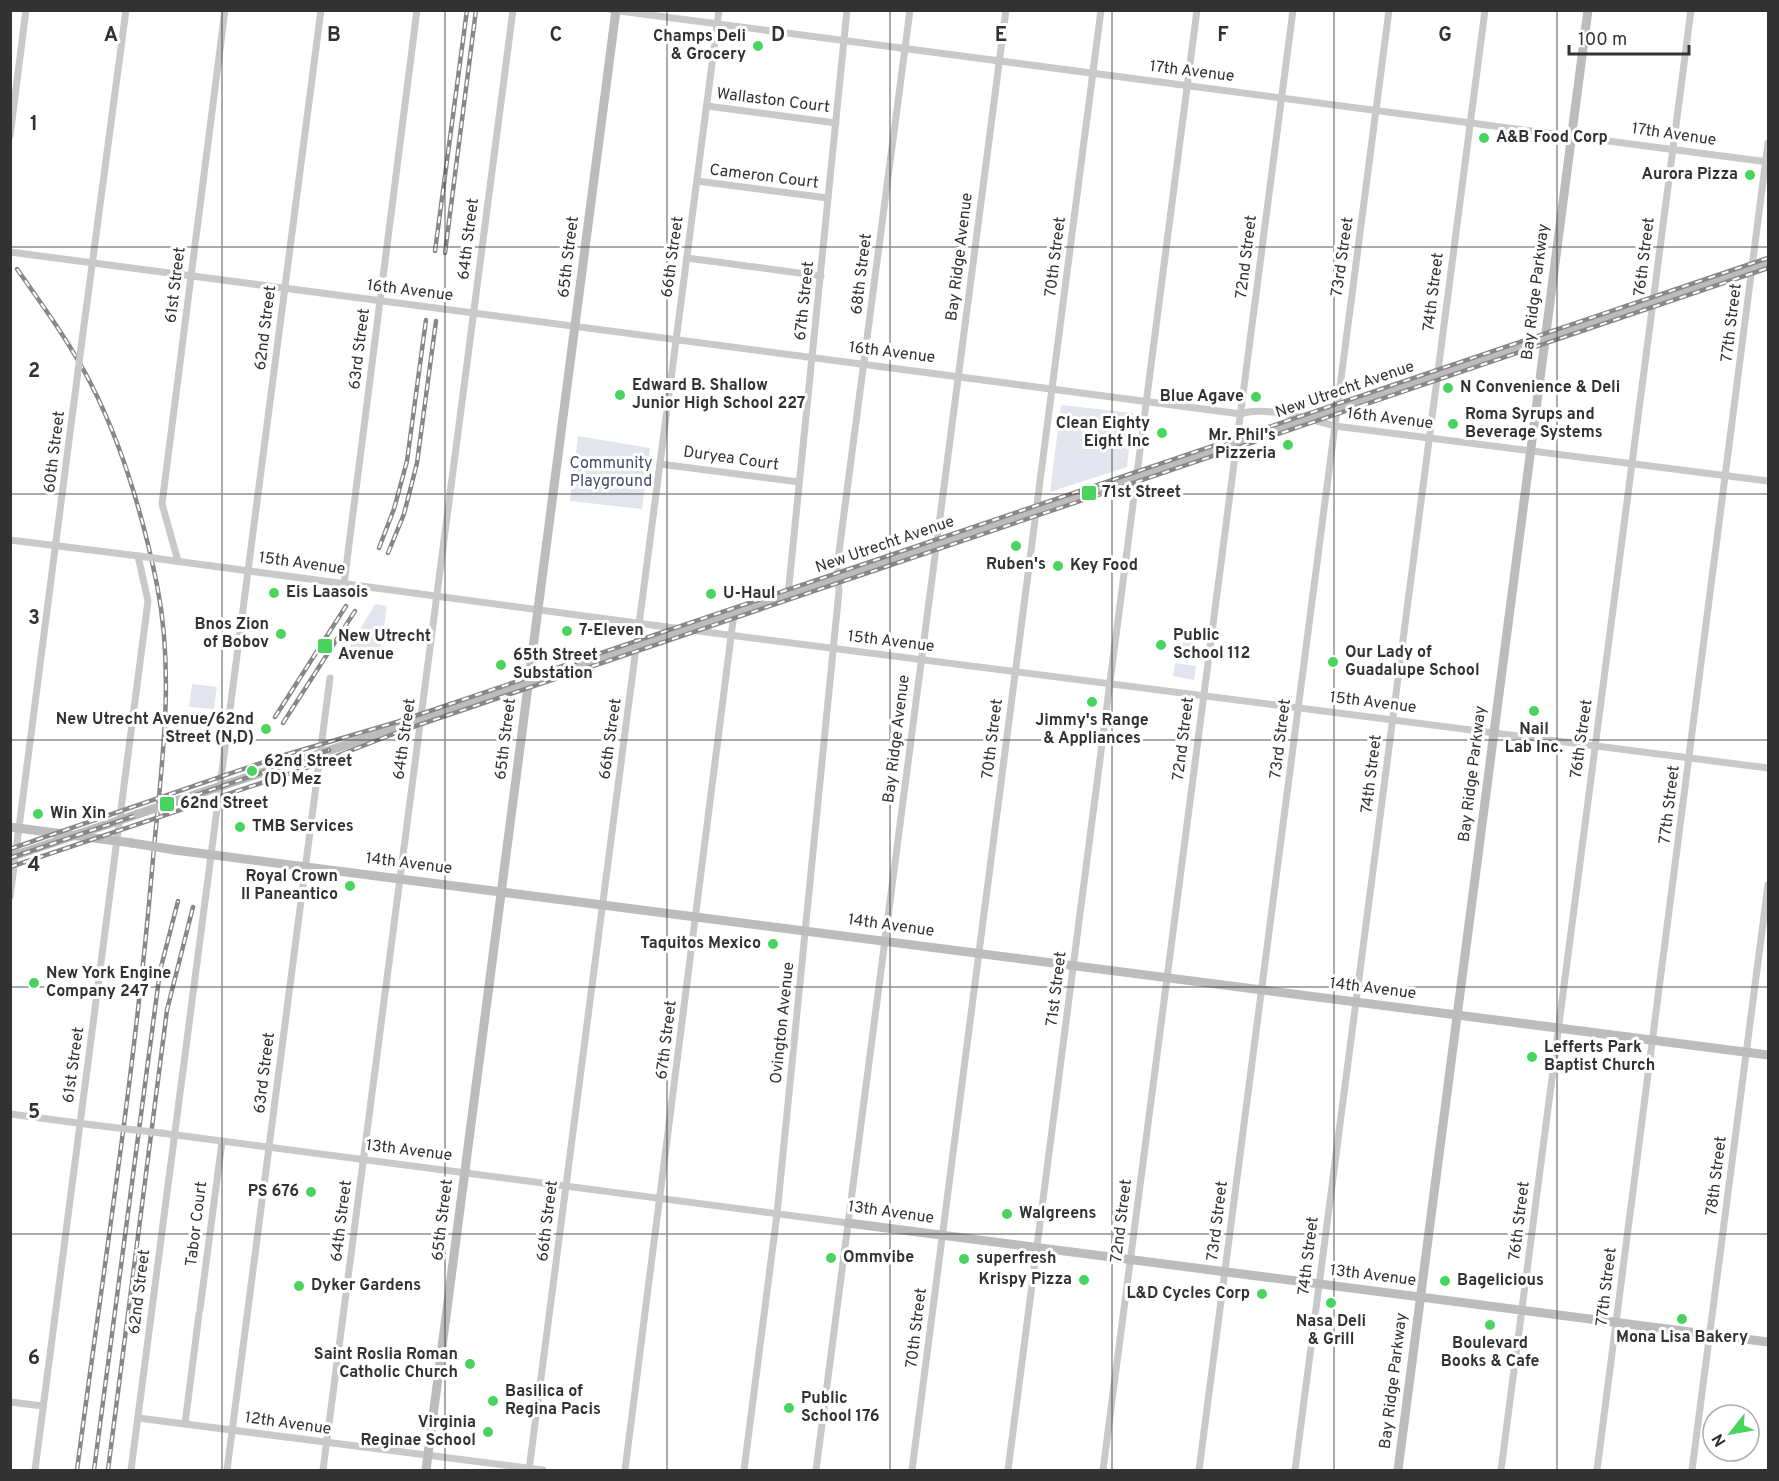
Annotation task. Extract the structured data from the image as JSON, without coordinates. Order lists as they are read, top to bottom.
{
  "streets": {
    "main road": [
      "65th Street",
      "Bay Ridge Parkway",
      "New Utrecht Avenue",
      "14th Avenue",
      "13th Avenue"
    ],
    "street": [
      "17th Avenue",
      "Wallaston Court",
      "Cameron Court",
      "64th Street",
      "66th Street",
      "Bay Ridge Avenue",
      "70th Street",
      "72nd Street",
      "73rd Street",
      "76th Street",
      "68th Street",
      "61st Street",
      "16th Avenue",
      "74th Street",
      "67th Street",
      "77th Street",
      "62nd Street",
      "63rd Street",
      "60th Street",
      "Duryea Court",
      "15th Avenue",
      "71st Street",
      "Ovington Avenue",
      "78th Street",
      "Tabor Court",
      "12th Avenue"
    ]
  },
  "crossings": [
    ["17th Avenue", "65th Street"],
    ["17th Avenue", "66th Street"],
    ["17th Avenue", "Bay Ridge Avenue"],
    ["17th Avenue", "70th Street"],
    ["17th Avenue", "72nd Street"],
    ["17th Avenue", "73rd Street"],
    ["17th Avenue", "76th Street"],
    ["17th Avenue", "68th Street"],
    ["17th Avenue", "74th Street"],
    ["17th Avenue", "Bay Ridge Parkway"],
    ["17th Avenue", "67th Street"],
    ["17th Avenue", "77th Street"],
    ["17th Avenue", "71st Street"],
    ["Wallaston Court", "66th Street"],
    ["Wallaston Court", "67th Street"],
    ["Cameron Court", "66th Street"],
    ["Cameron Court", "67th Street"],
    ["64th Street", "16th Avenue"],
    ["64th Street", "New Utrecht Avenue"],
    ["64th Street", "15th Avenue"],
    ["64th Street", "14th Avenue"],
    ["64th Street", "13th Avenue"],
    ["64th Street", "12th Avenue"],
    ["65th Street", "16th Avenue"],
    ["65th Street", "New Utrecht Avenue"],
    ["65th Street", "15th Avenue"],
    ["65th Street", "14th Avenue"],
    ["65th Street", "13th Avenue"],
    ["65th Street", "12th Avenue"],
    ["66th Street", "16th Avenue"],
    ["66th Street", "New Utrecht Avenue"],
    ["66th Street", "Duryea Court"],
    ["66th Street", "15th Avenue"],
    ["66th Street", "14th Avenue"],
    ["66th Street", "13th Avenue"],
    ["66th Street", "12th Avenue"],
    ["Bay Ridge Avenue", "16th Avenue"],
    ["Bay Ridge Avenue", "New Utrecht Avenue"],
    ["Bay Ridge Avenue", "15th Avenue"],
    ["Bay Ridge Avenue", "14th Avenue"],
    ["Bay Ridge Avenue", "13th Avenue"],
    ["70th Street", "16th Avenue"],
    ["70th Street", "New Utrecht Avenue"],
    ["70th Street", "15th Avenue"],
    ["70th Street", "14th Avenue"],
    ["70th Street", "13th Avenue"],
    ["72nd Street", "16th Avenue"],
    ["72nd Street", "New Utrecht Avenue"],
    ["72nd Street", "15th Avenue"],
    ["72nd Street", "14th Avenue"],
    ["72nd Street", "13th Avenue"],
    ["73rd Street", "16th Avenue"],
    ["73rd Street", "New Utrecht Avenue"],
    ["73rd Street", "15th Avenue"],
    ["73rd Street", "14th Avenue"],
    ["73rd Street", "13th Avenue"],
    ["76th Street", "16th Avenue"],
    ["76th Street", "New Utrecht Avenue"],
    ["76th Street", "15th Avenue"],
    ["76th Street", "14th Avenue"],
    ["76th Street", "13th Avenue"],
    ["68th Street", "16th Avenue"],
    ["68th Street", "New Utrecht Avenue"],
    ["68th Street", "Ovington Avenue"],
    ["61st Street", "16th Avenue"],
    ["61st Street", "New Utrecht Avenue"],
    ["61st Street", "15th Avenue"],
    ["61st Street", "14th Avenue"],
    ["61st Street", "13th Avenue"],
    ["16th Avenue", "74th Street"],
    ["16th Avenue", "Bay Ridge Parkway"],
    ["16th Avenue", "67th Street"],
    ["16th Avenue", "77th Street"],
    ["16th Avenue", "62nd Street"],
    ["16th Avenue", "63rd Street"],
    ["16th Avenue", "New Utrecht Avenue"],
    ["16th Avenue", "60th Street"],
    ["16th Avenue", "71st Street"],
    ["74th Street", "New Utrecht Avenue"],
    ["74th Street", "15th Avenue"],
    ["74th Street", "14th Avenue"],
    ["74th Street", "13th Avenue"],
    ["Bay Ridge Parkway", "New Utrecht Avenue"],
    ["Bay Ridge Parkway", "15th Avenue"],
    ["Bay Ridge Parkway", "14th Avenue"],
    ["Bay Ridge Parkway", "13th Avenue"],
    ["67th Street", "New Utrecht Avenue"],
    ["67th Street", "Duryea Court"],
    ["67th Street", "15th Avenue"],
    ["67th Street", "14th Avenue"],
    ["67th Street", "13th Avenue"],
    ["77th Street", "New Utrecht Avenue"],
    ["77th Street", "15th Avenue"],
    ["77th Street", "14th Avenue"],
    ["77th Street", "13th Avenue"],
    ["62nd Street", "New Utrecht Avenue"],
    ["62nd Street", "15th Avenue"],
    ["62nd Street", "14th Avenue"],
    ["62nd Street", "13th Avenue"],
    ["62nd Street", "12th Avenue"],
    ["63rd Street", "New Utrecht Avenue"],
    ["63rd Street", "15th Avenue"],
    ["63rd Street", "14th Avenue"],
    ["63rd Street", "13th Avenue"],
    ["63rd Street", "12th Avenue"],
    ["New Utrecht Avenue", "60th Street"],
    ["New Utrecht Avenue", "15th Avenue"],
    ["New Utrecht Avenue", "14th Avenue"],
    ["New Utrecht Avenue", "71st Street"],
    ["New Utrecht Avenue", "Ovington Avenue"],
    ["60th Street", "15th Avenue"],
    ["60th Street", "14th Avenue"],
    ["15th Avenue", "71st Street"],
    ["15th Avenue", "Ovington Avenue"],
    ["14th Avenue", "71st Street"],
    ["14th Avenue", "Ovington Avenue"],
    ["14th Avenue", "78th Street"],
    ["71st Street", "13th Avenue"],
    ["Ovington Avenue", "13th Avenue"],
    ["13th Avenue", "78th Street"],
    ["13th Avenue", "Tabor Court"],
    ["Tabor Court", "12th Avenue"]
  ],
  "parks": ["Community Playground"],
  "places": {
    "other": [
      "Champs Deli & Grocery",
      "A&B Food Corp",
      "Aurora Pizza",
      "N Convenience & Deli",
      "Edward B. Shallow Junior High School 227",
      "Blue Agave",
      "Roma Syrups and Beverage Systems",
      "Clean Eighty Eight Inc",
      "Mr. Phil's Pizzeria",
      "Ruben's",
      "Key Food",
      "Eis Laasois",
      "U-Haul",
      "7-Eleven",
      "Bnos Zion of Bobov",
      "Public School 112",
      "Our Lady of Guadalupe School",
      "65th Street Substation",
      "Jimmy's Range & Appliances",
      "Nail Lab Inc.",
      "New Utrecht Avenue/62nd Street (N,D)",
      "62nd Street (D) Mez",
      "Win Xin",
      "TMB Services",
      "Royal Crown II Paneantico",
      "Taquitos Mexico",
      "New York Engine Company 247",
      "Lefferts Park Baptist Church",
      "PS 676",
      "Walgreens",
      "Ommvibe",
      "superfresh",
      "Krispy Pizza",
      "Bagelicious",
      "Dyker Gardens",
      "L&D Cycles Corp",
      "Nasa Deli & Grill",
      "Mona Lisa Bakery",
      "Boulevard Books & Cafe",
      "Saint Roslia Roman Catholic Church",
      "Basilica of Regina Pacis",
      "Public School 176",
      "Virginia Reginae School"
    ],
    "transit": ["71st Street", "New Utrecht Avenue", "62nd Street"]
  },
  "scale_bar": "100 m",
  "north": "bottom left",
  "grid": {
    "columns": [
      "A",
      "B",
      "C",
      "D",
      "E",
      "F",
      "G"
    ],
    "rows": [
      "1",
      "2",
      "3",
      "4",
      "5",
      "6"
    ]
  }
}
